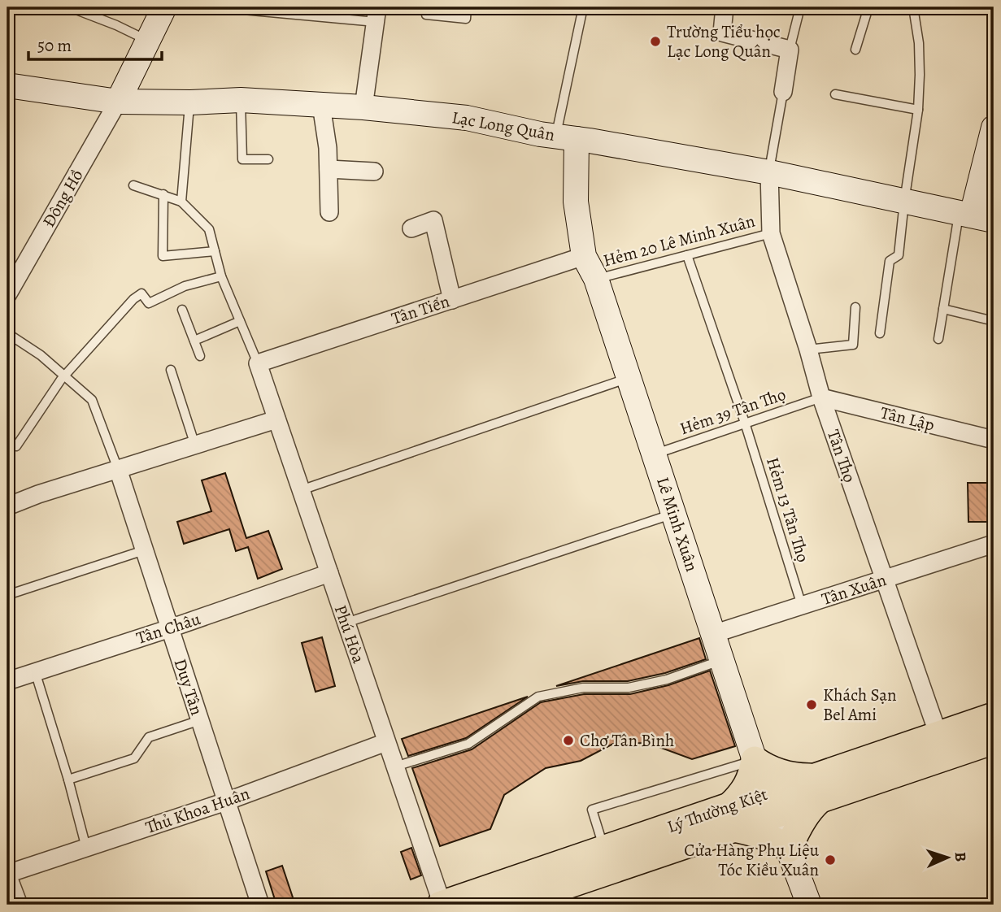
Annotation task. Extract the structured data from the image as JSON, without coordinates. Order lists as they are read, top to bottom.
{
  "streets": {
    "main road": ["Lý Thường Kiệt"],
    "street": [
      "Lạc Long Quân",
      "Đông Hồ",
      "Tân Tiến",
      "Tân Lập",
      "Tân Thọ",
      "Lê Minh Xuân",
      "Tân Xuân",
      "Tân Châu",
      "Phú Hòa",
      "Duy Tân",
      "Thủ Khoa Huân"
    ],
    "lane": ["Hẻm 20 Lê Minh Xuân", "Hẻm 39 Tân Thọ", "Hẻm 13 Tân Thọ"]
  },
  "crossings": [
    ["Lạc Long Quân", "Đông Hồ"],
    ["Lạc Long Quân", "Tân Thọ"],
    ["Lạc Long Quân", "Lê Minh Xuân"],
    ["Hẻm 20 Lê Minh Xuân", "Tân Thọ"],
    ["Hẻm 20 Lê Minh Xuân", "Hẻm 13 Tân Thọ"],
    ["Hẻm 20 Lê Minh Xuân", "Lê Minh Xuân"],
    ["Tân Tiến", "Lê Minh Xuân"],
    ["Tân Tiến", "Phú Hòa"],
    ["Hẻm 39 Tân Thọ", "Tân Lập"],
    ["Hẻm 39 Tân Thọ", "Tân Thọ"],
    ["Hẻm 39 Tân Thọ", "Hẻm 13 Tân Thọ"],
    ["Hẻm 39 Tân Thọ", "Lê Minh Xuân"],
    ["Tân Lập", "Tân Thọ"],
    ["Tân Thọ", "Tân Xuân"],
    ["Tân Thọ", "Lý Thường Kiệt"],
    ["Hẻm 13 Tân Thọ", "Tân Xuân"],
    ["Lê Minh Xuân", "Tân Xuân"],
    ["Lê Minh Xuân", "Lý Thường Kiệt"],
    ["Tân Châu", "Phú Hòa"],
    ["Tân Châu", "Duy Tân"],
    ["Phú Hòa", "Thủ Khoa Huân"],
    ["Phú Hòa", "Lý Thường Kiệt"],
    ["Duy Tân", "Thủ Khoa Huân"]
  ],
  "places": [
    "Trường Tiểu học Lạc Long Quân",
    "Khách Sạn Bel Ami",
    "Chợ Tân Bình",
    "Cửa Hàng Phụ Liệu Tóc Kiều Xuân"
  ],
  "scale_bar": "50 m",
  "north": "right"
}
